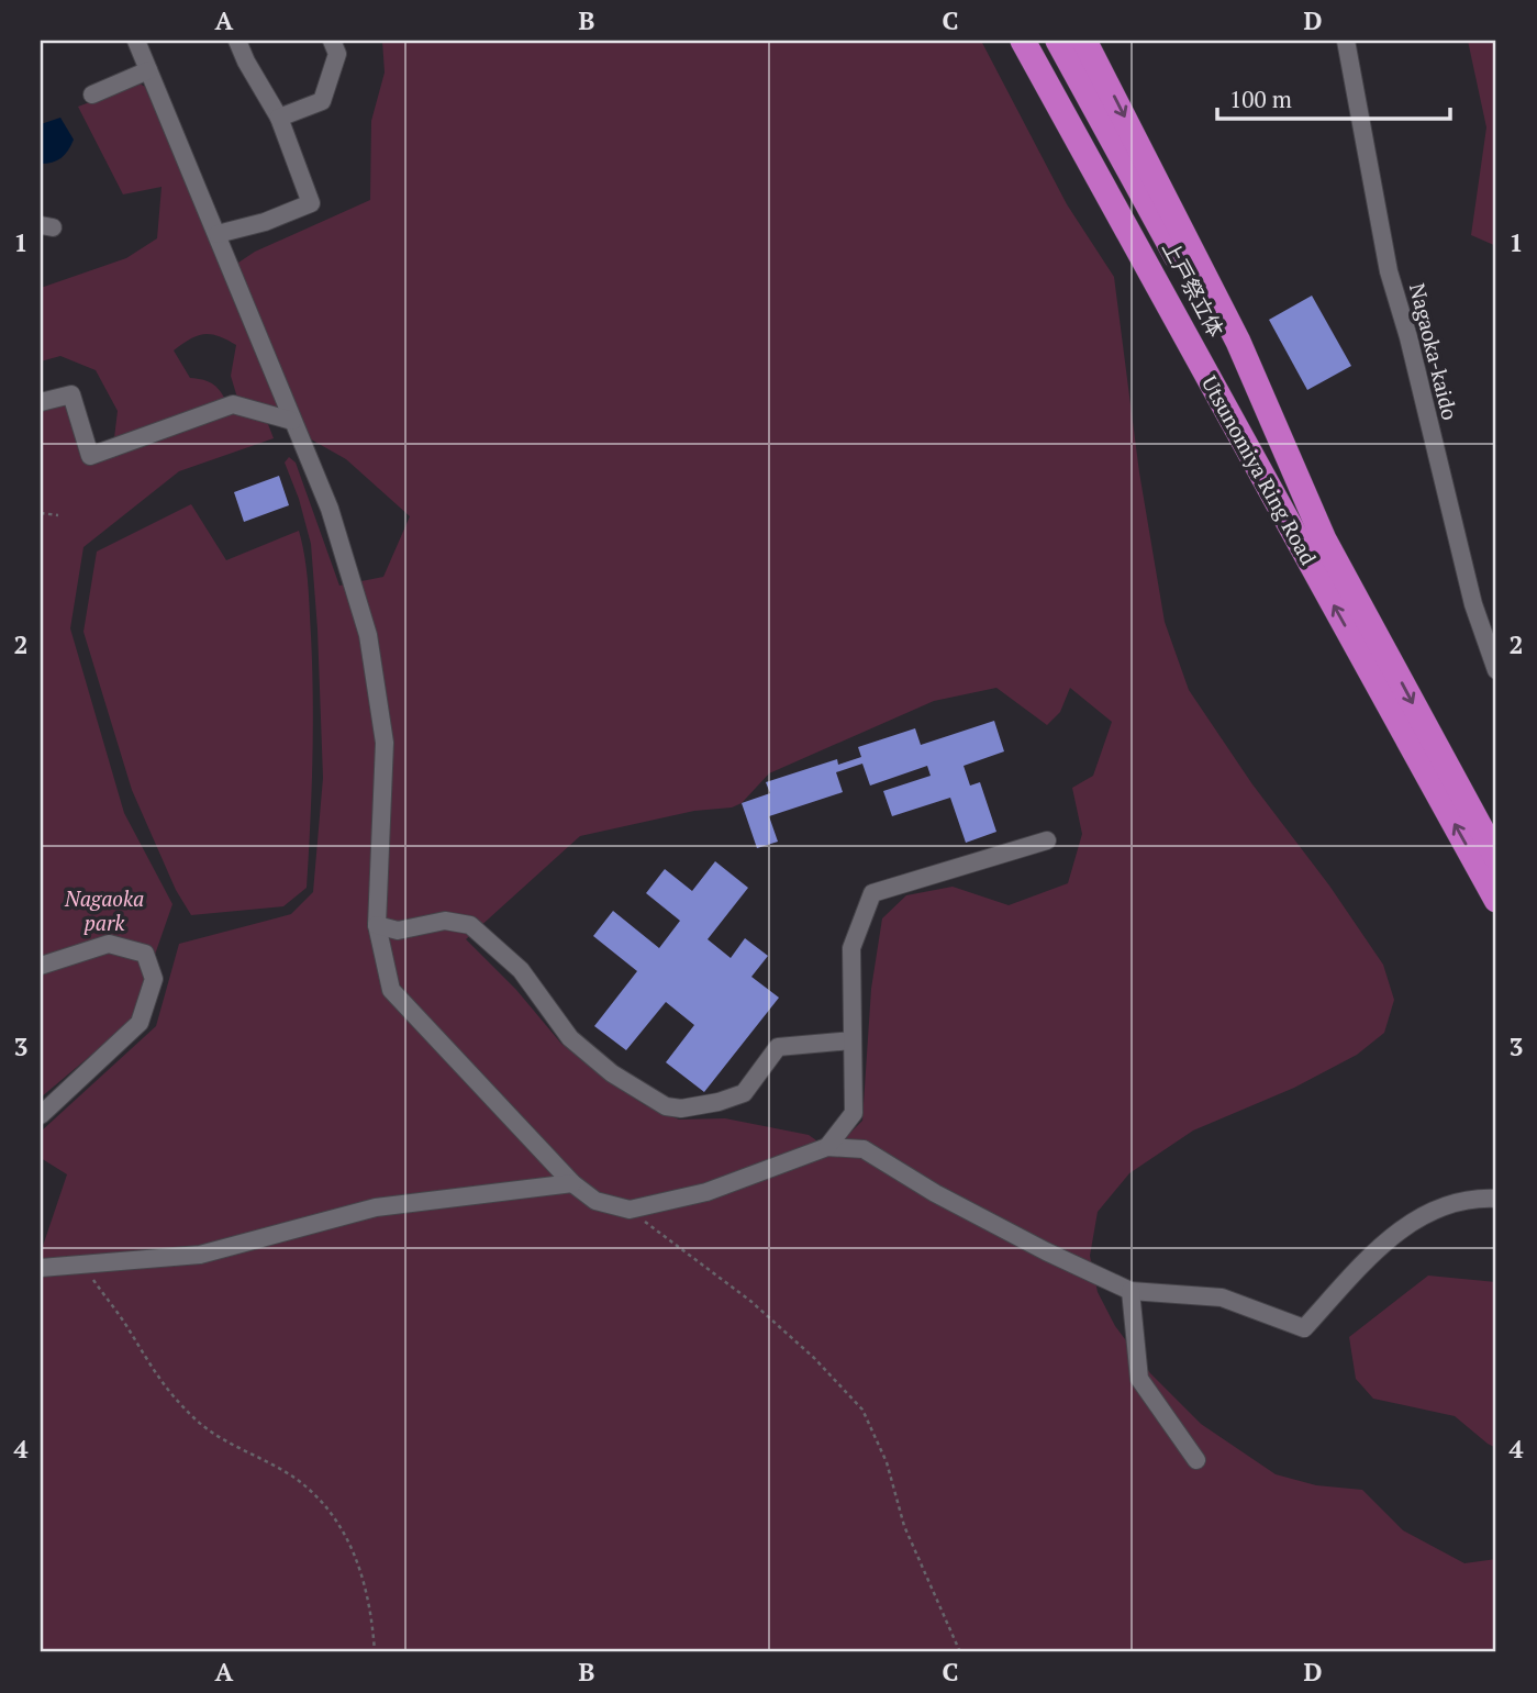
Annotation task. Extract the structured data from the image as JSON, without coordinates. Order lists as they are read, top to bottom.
{
  "streets": {
    "highway": ["上戸祭立体", "Utsunomiya Ring Road"],
    "street": ["Nagaoka-kaido"]
  },
  "crossings": [
    ["上戸祭立体", "Utsunomiya Ring Road"]
  ],
  "parks": ["Nagaoka park"],
  "scale_bar": "100 m",
  "grid": {
    "columns": [
      "A",
      "B",
      "C",
      "D"
    ],
    "rows": [
      "1",
      "2",
      "3",
      "4"
    ]
  }
}
